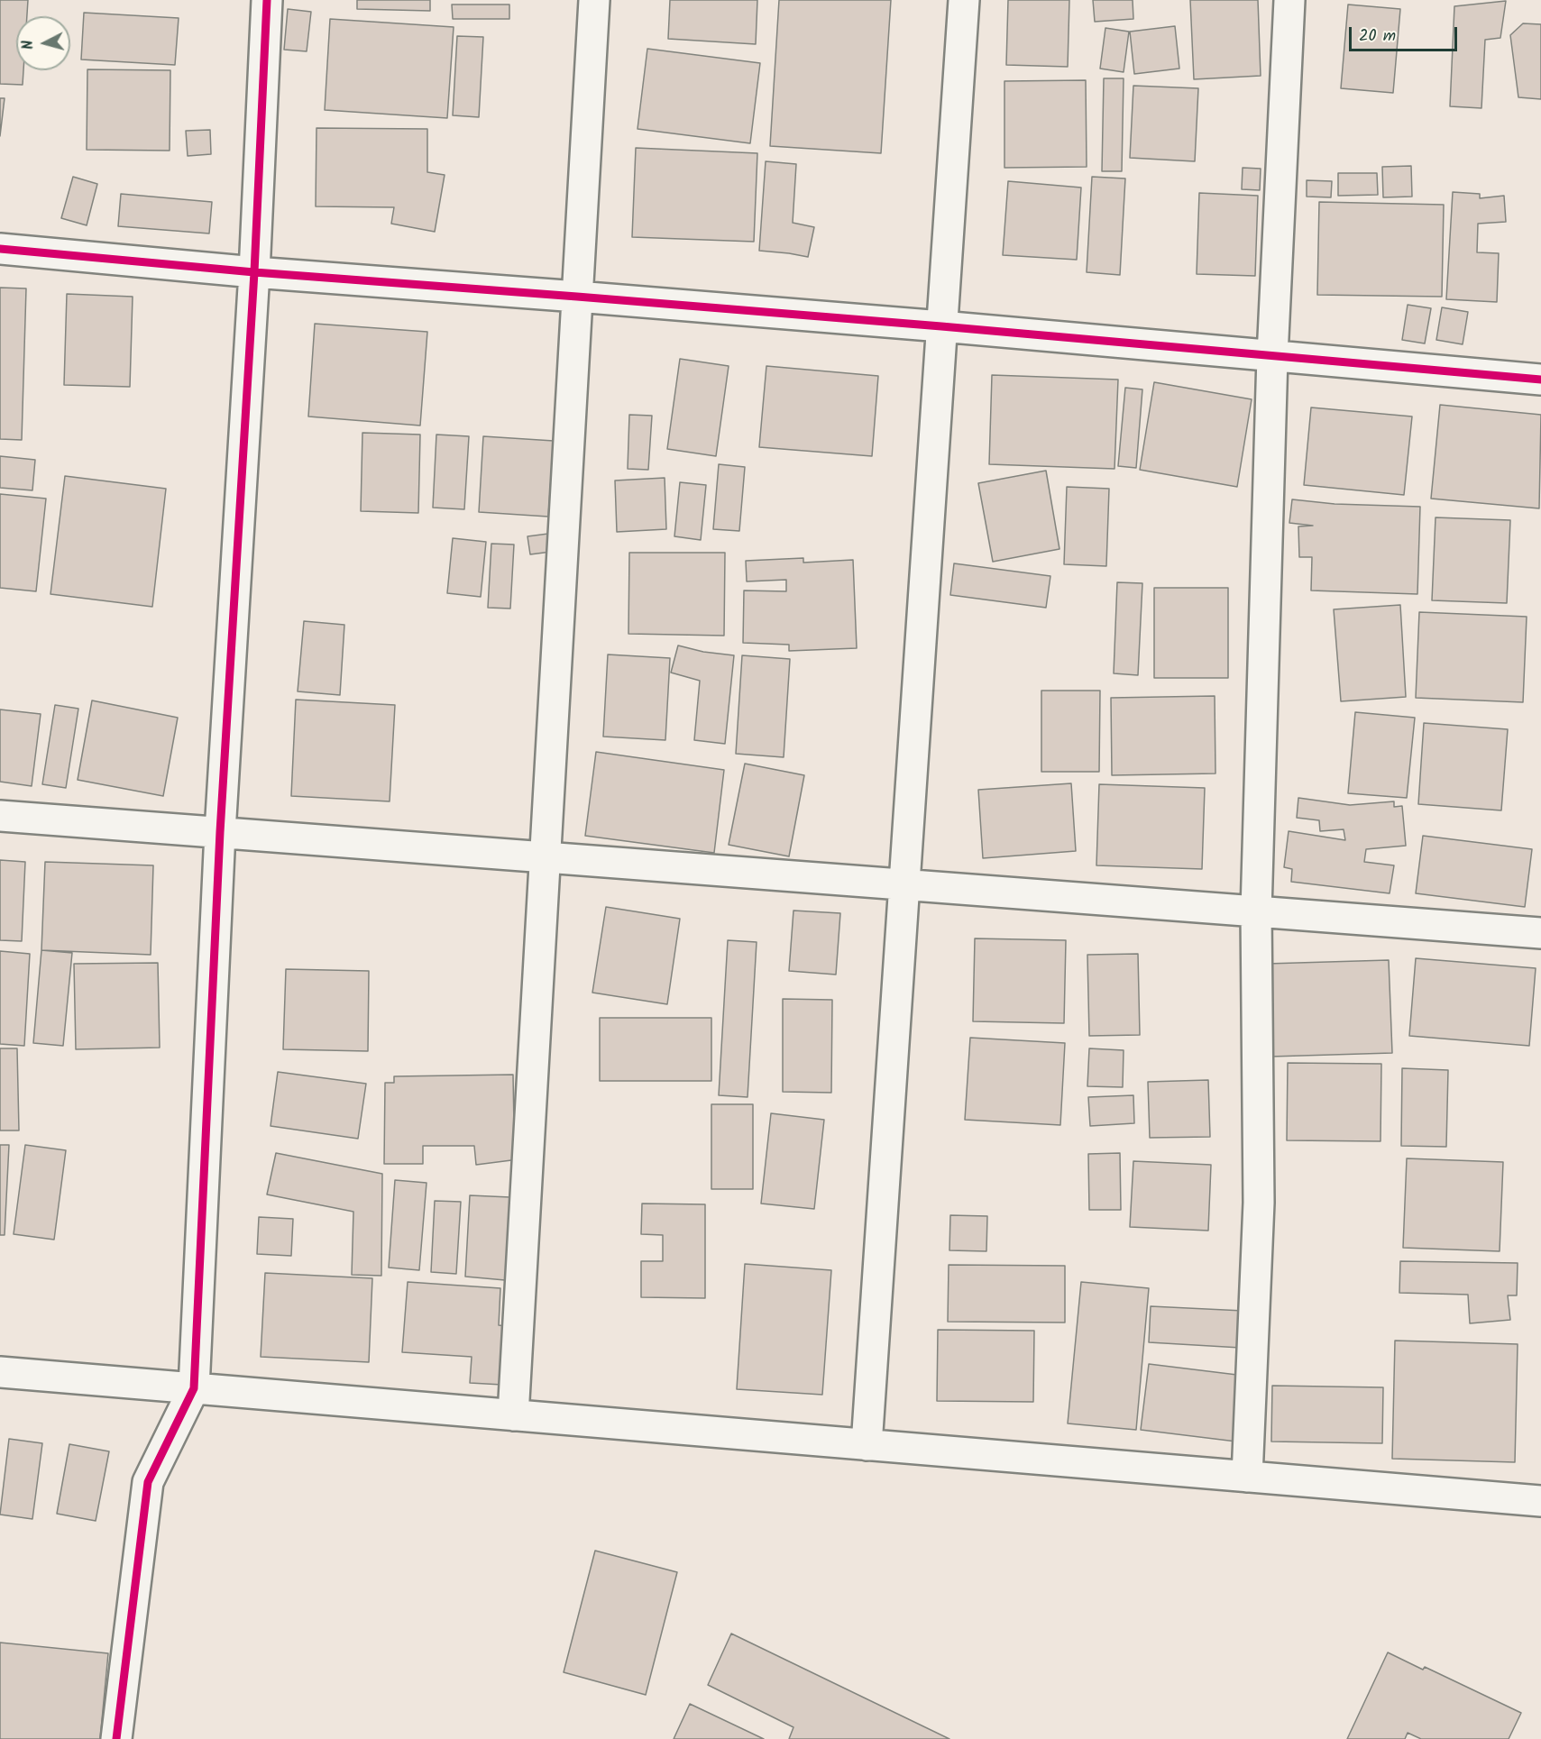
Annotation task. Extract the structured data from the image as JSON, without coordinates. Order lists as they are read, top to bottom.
{
  "scale_bar": "20 m",
  "north": "left"
}
